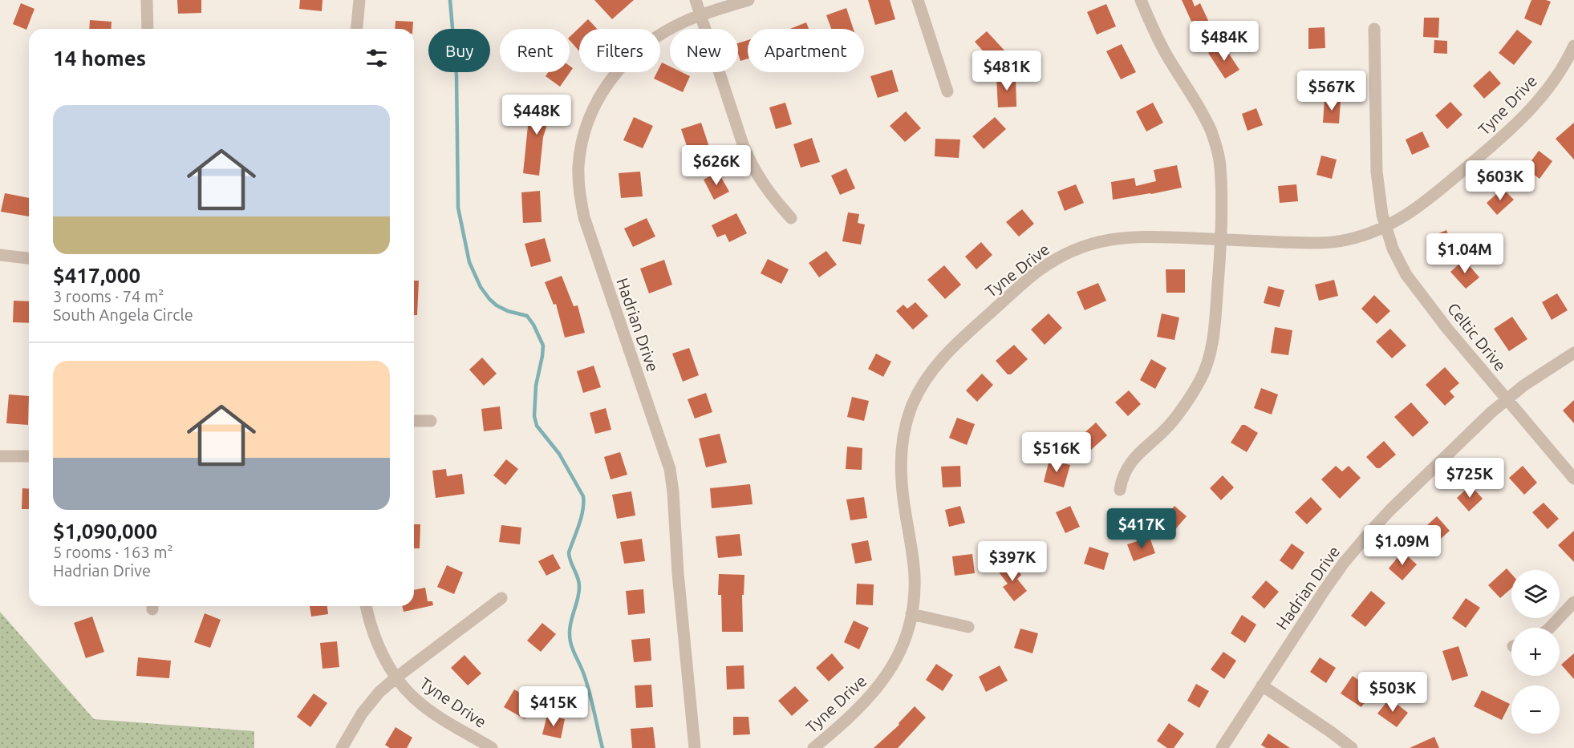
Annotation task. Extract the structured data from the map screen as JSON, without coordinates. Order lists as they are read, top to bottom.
{
  "streets": {
    "street": ["Tyne Drive", "Hadrian Drive", "Celtic Drive"]
  },
  "crossings": [
    ["Tyne Drive", "Celtic Drive"],
    ["Hadrian Drive", "Celtic Drive"]
  ],
  "page": {
    "price": [
      "$484K",
      "$481K",
      "$567K",
      "$448K",
      "$626K",
      "$603K",
      "$1.04M",
      "$516K",
      "$725K",
      "$417K",
      "$1.09M",
      "$397K",
      "$503K",
      "$415K"
    ],
    "chip": [
      "Buy",
      "Rent",
      "Filters",
      "New",
      "Apartment"
    ],
    "heading": "14 homes",
    "list": [
      {
        "name": "$417,000",
        "note": "3 rooms · 74 m² · South Angela Circle"
      },
      {
        "name": "$1,090,000",
        "note": "5 rooms · 163 m² · Hadrian Drive"
      }
    ],
    "map_buttons": ["+", "−"]
  }
}
